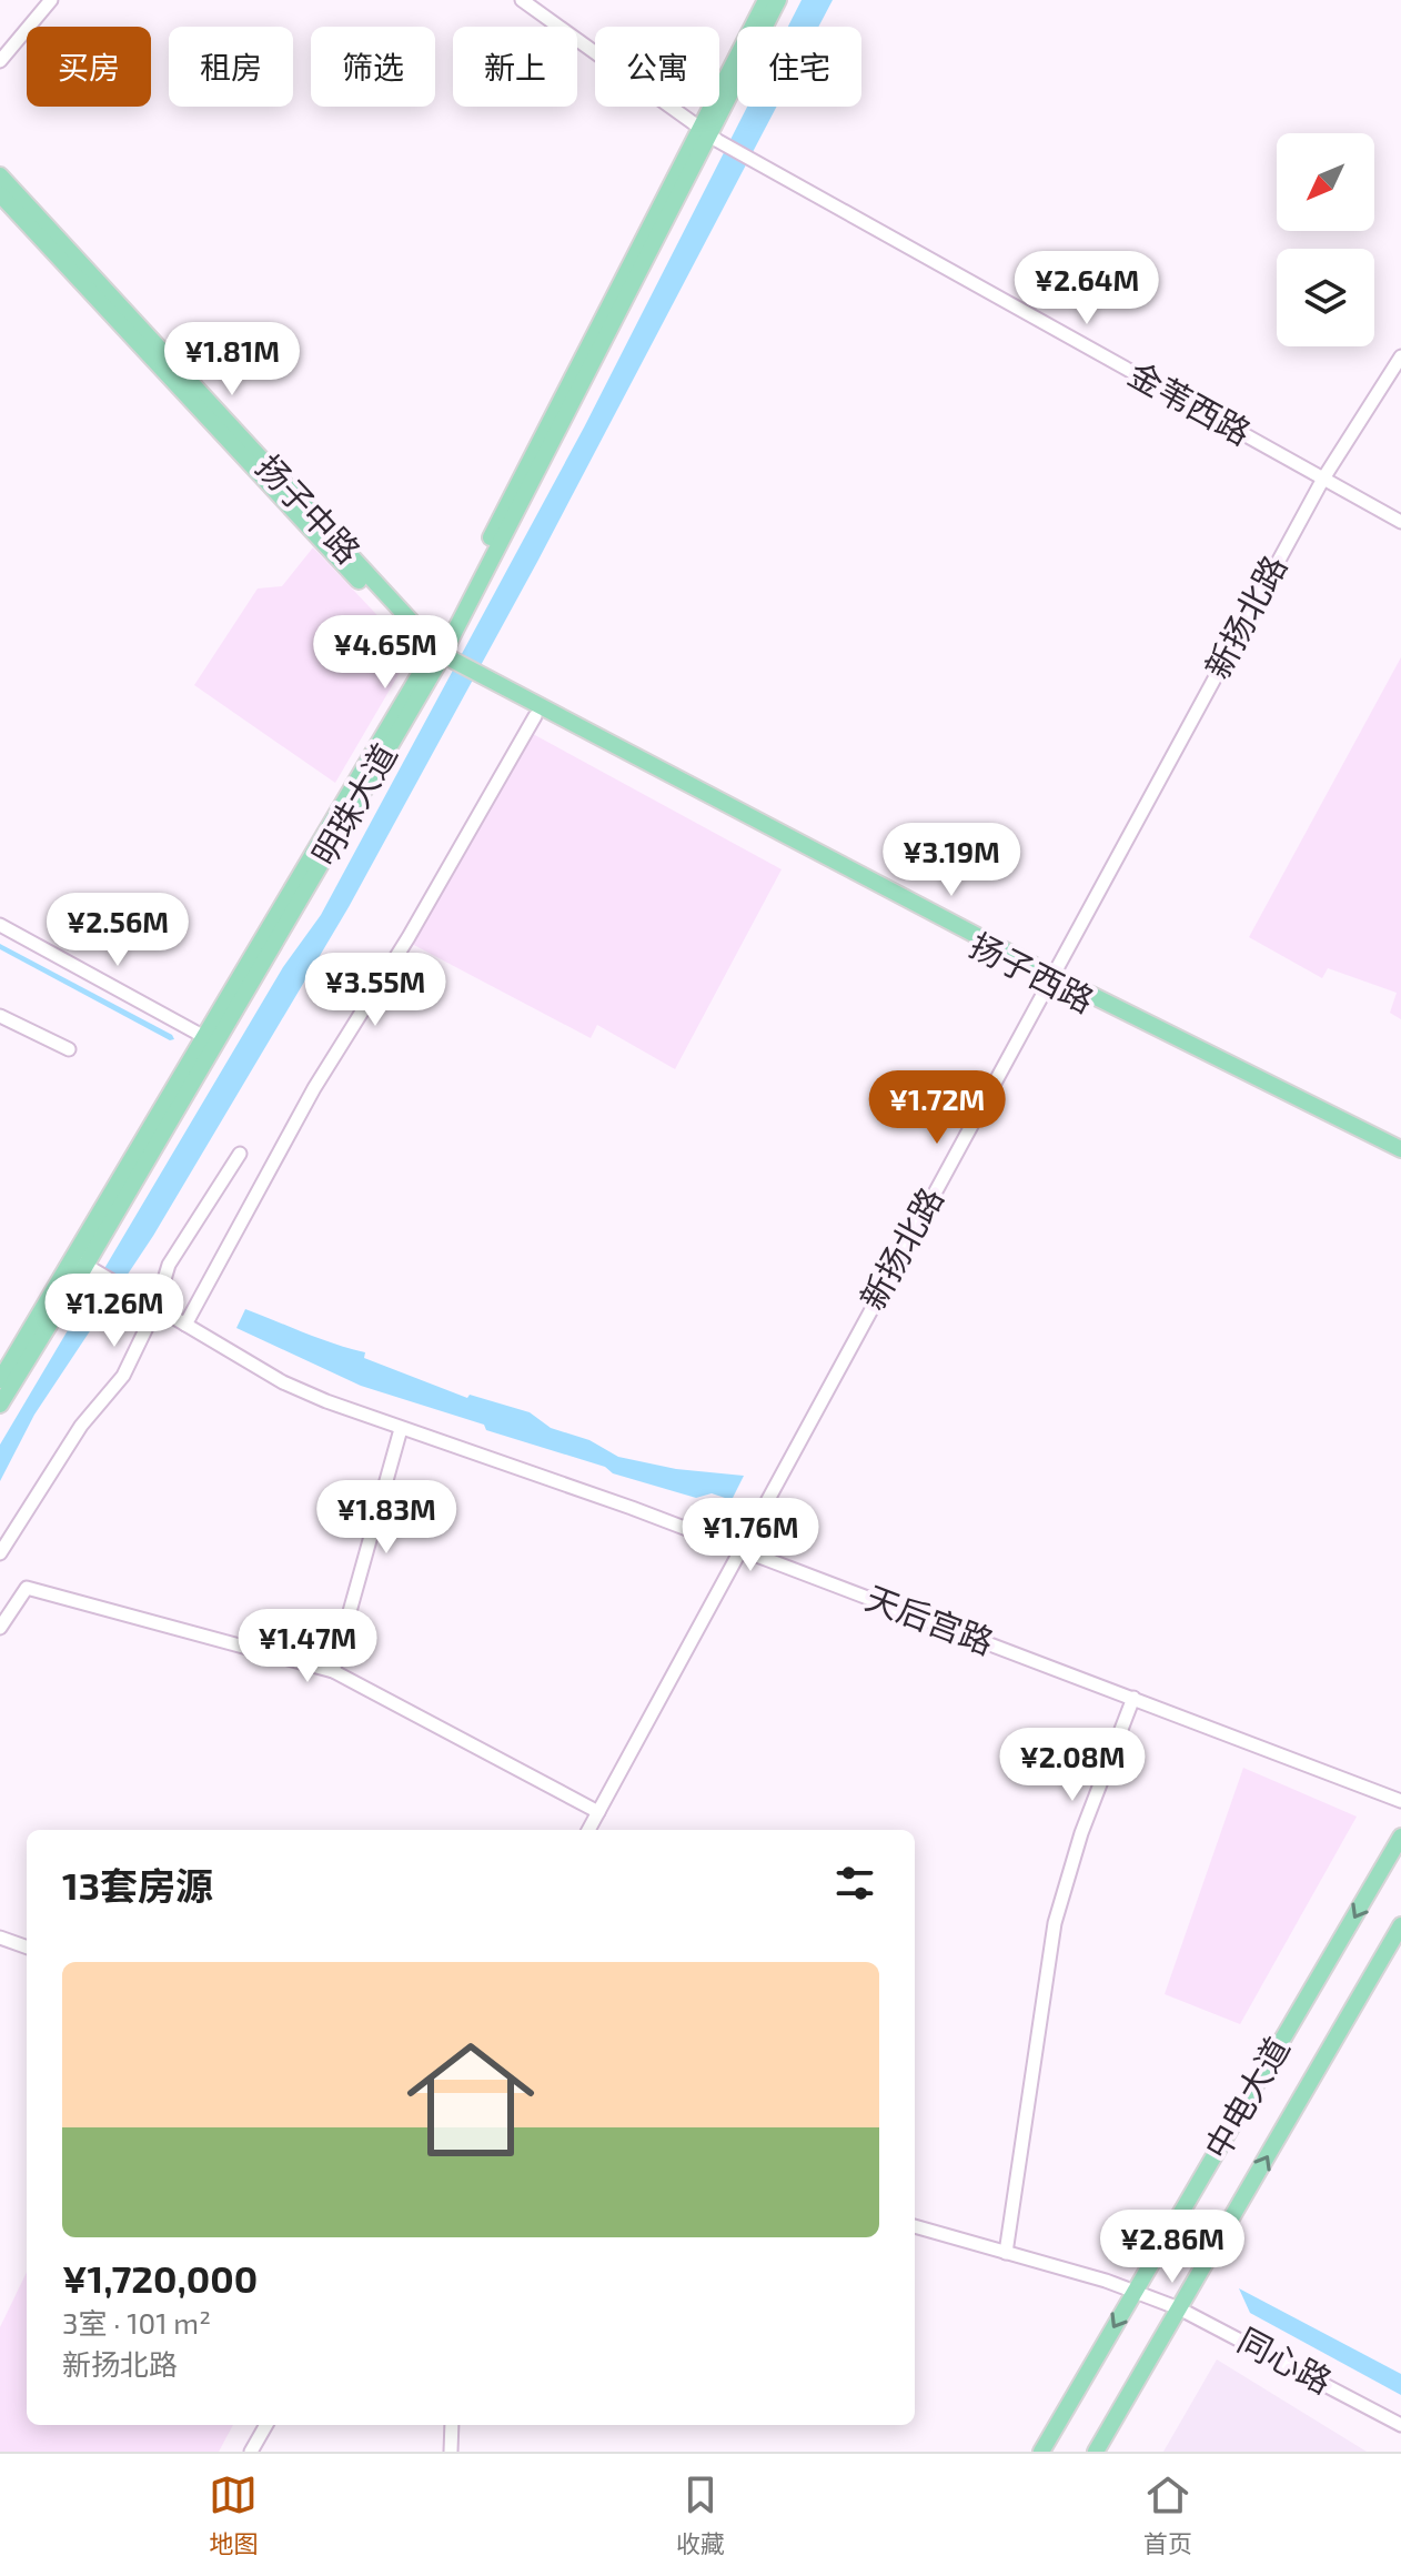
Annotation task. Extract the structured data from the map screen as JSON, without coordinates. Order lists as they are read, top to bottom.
{
  "streets": {
    "main road": [
      "扬子中路",
      "明珠大道",
      "扬子西路",
      "中电大道"
    ],
    "street": [
      "金苇西路",
      "新扬北路",
      "天后宫路",
      "同心路"
    ]
  },
  "crossings": [
    ["金苇西路", "新扬北路"],
    ["金苇西路", "明珠大道"],
    ["扬子中路", "明珠大道"],
    ["扬子中路", "扬子西路"],
    ["新扬北路", "扬子西路"],
    ["新扬北路", "天后宫路"],
    ["明珠大道", "扬子西路"],
    ["明珠大道", "天后宫路"],
    ["中电大道", "同心路"]
  ],
  "north": "bottom left",
  "page": {
    "chip": [
      "买房",
      "租房",
      "筛选",
      "新上",
      "公寓",
      "住宅"
    ],
    "price": [
      "¥2.64M",
      "¥1.81M",
      "¥4.65M",
      "¥3.19M",
      "¥2.56M",
      "¥3.55M",
      "¥1.72M",
      "¥1.26M",
      "¥1.83M",
      "¥1.76M",
      "¥1.47M",
      "¥2.08M",
      "¥2.86M"
    ],
    "heading": "13套房源",
    "list": [
      {
        "name": "¥1,720,000",
        "note": "3室 · 101 m² · 新扬北路"
      }
    ],
    "tabs": ["地图", "收藏", "首页"]
  }
}
